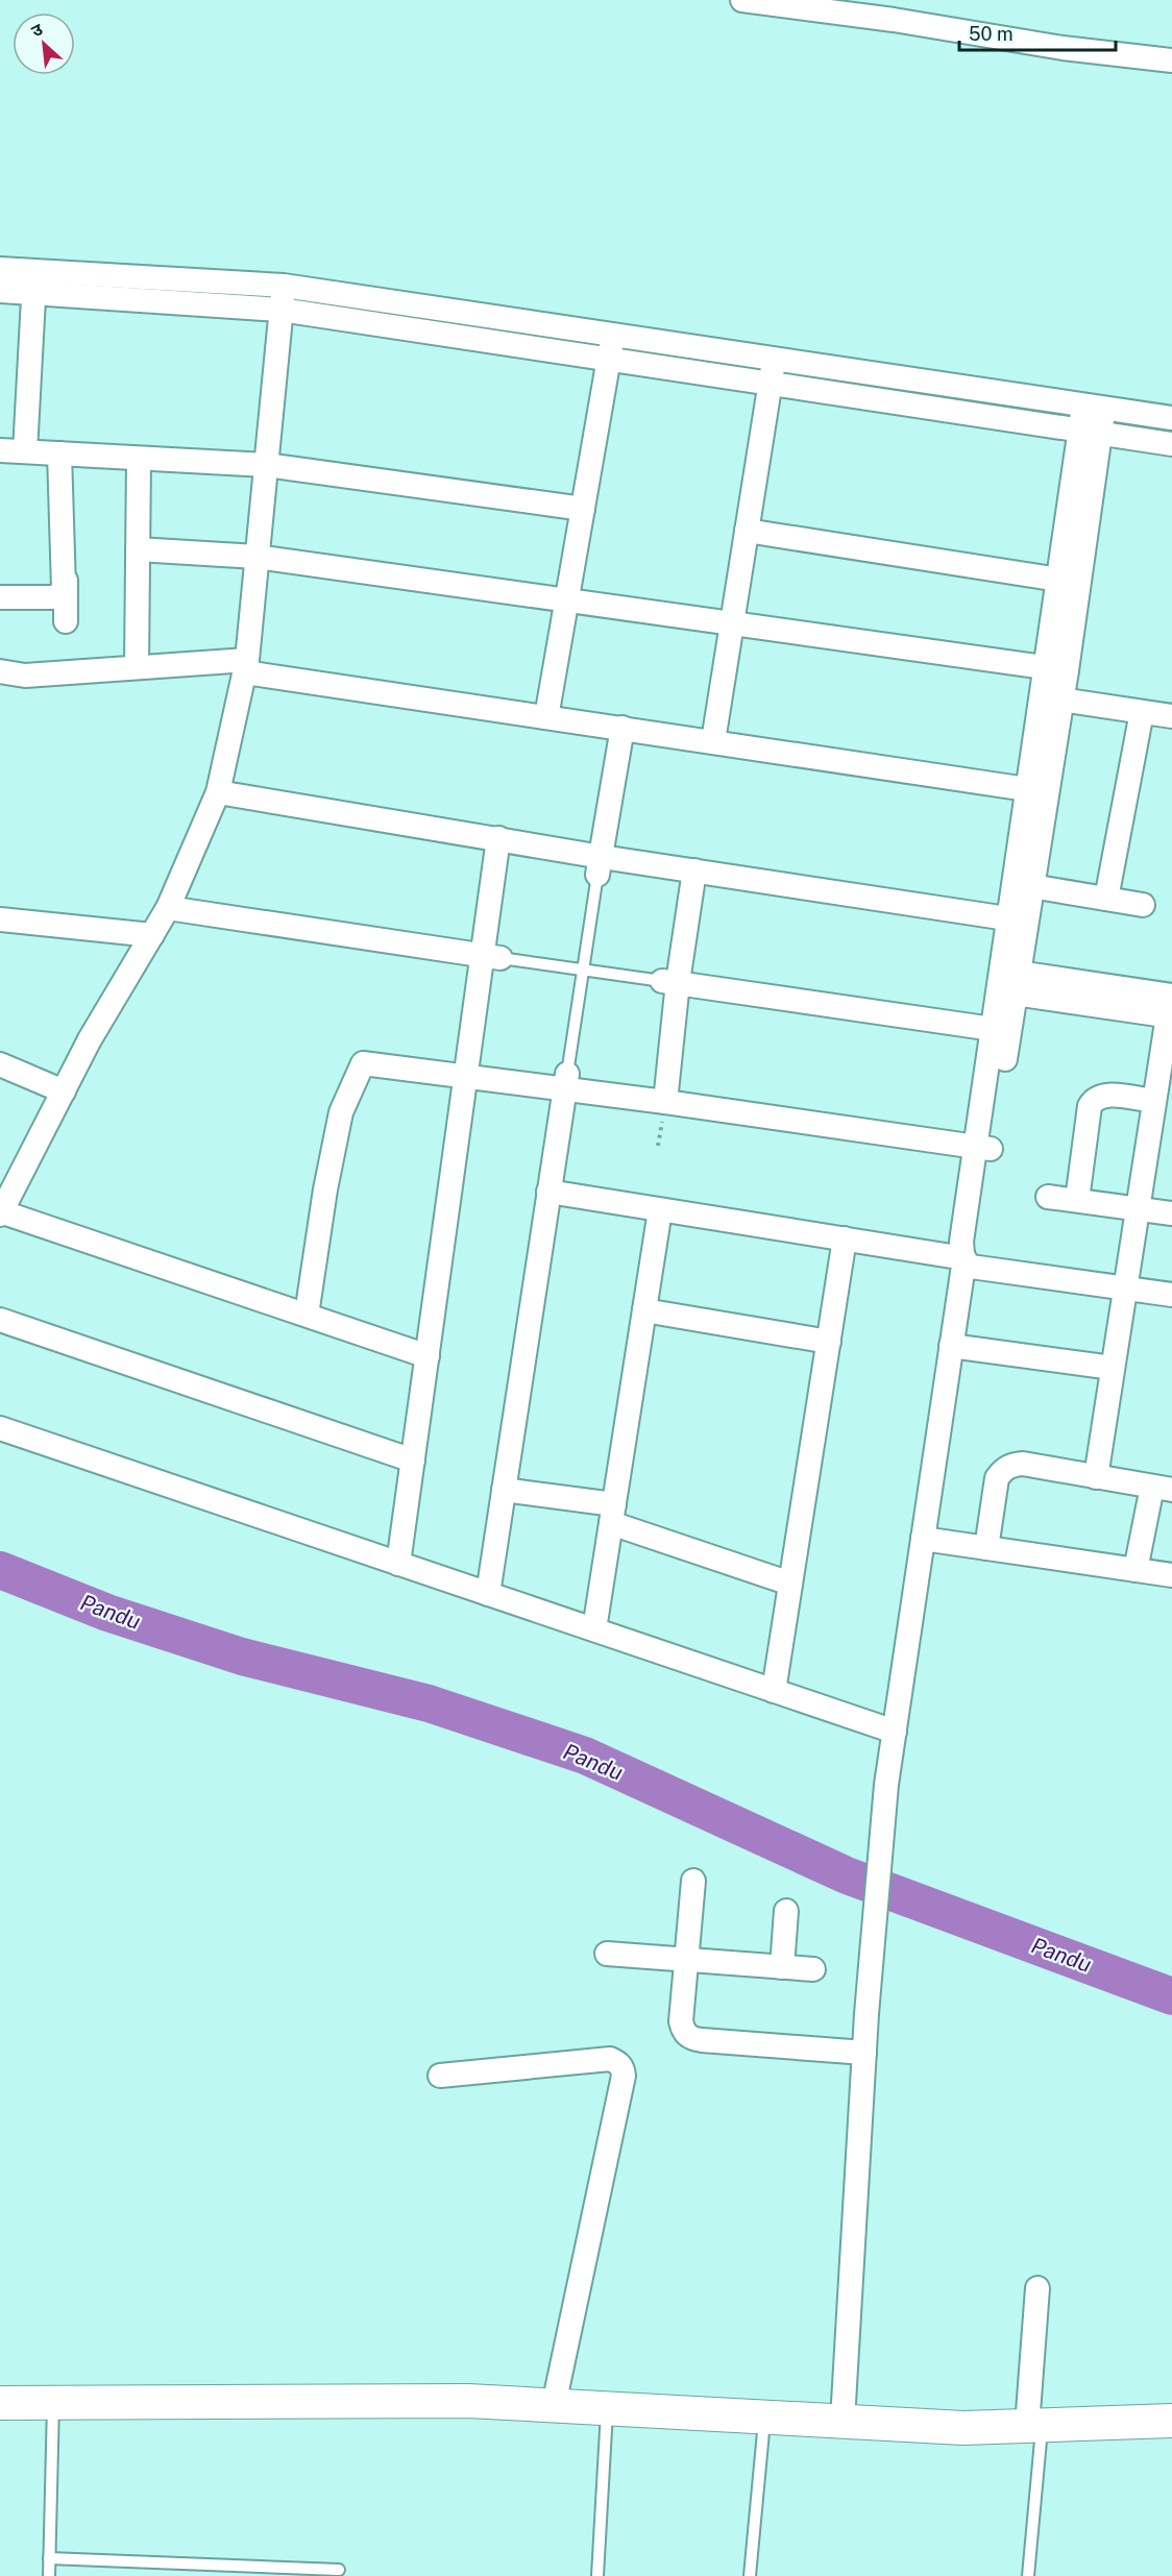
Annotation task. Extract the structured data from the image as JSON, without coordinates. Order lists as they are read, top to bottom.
{
  "water": ["Pandu"],
  "scale_bar": "50 m",
  "north": "top left"
}
